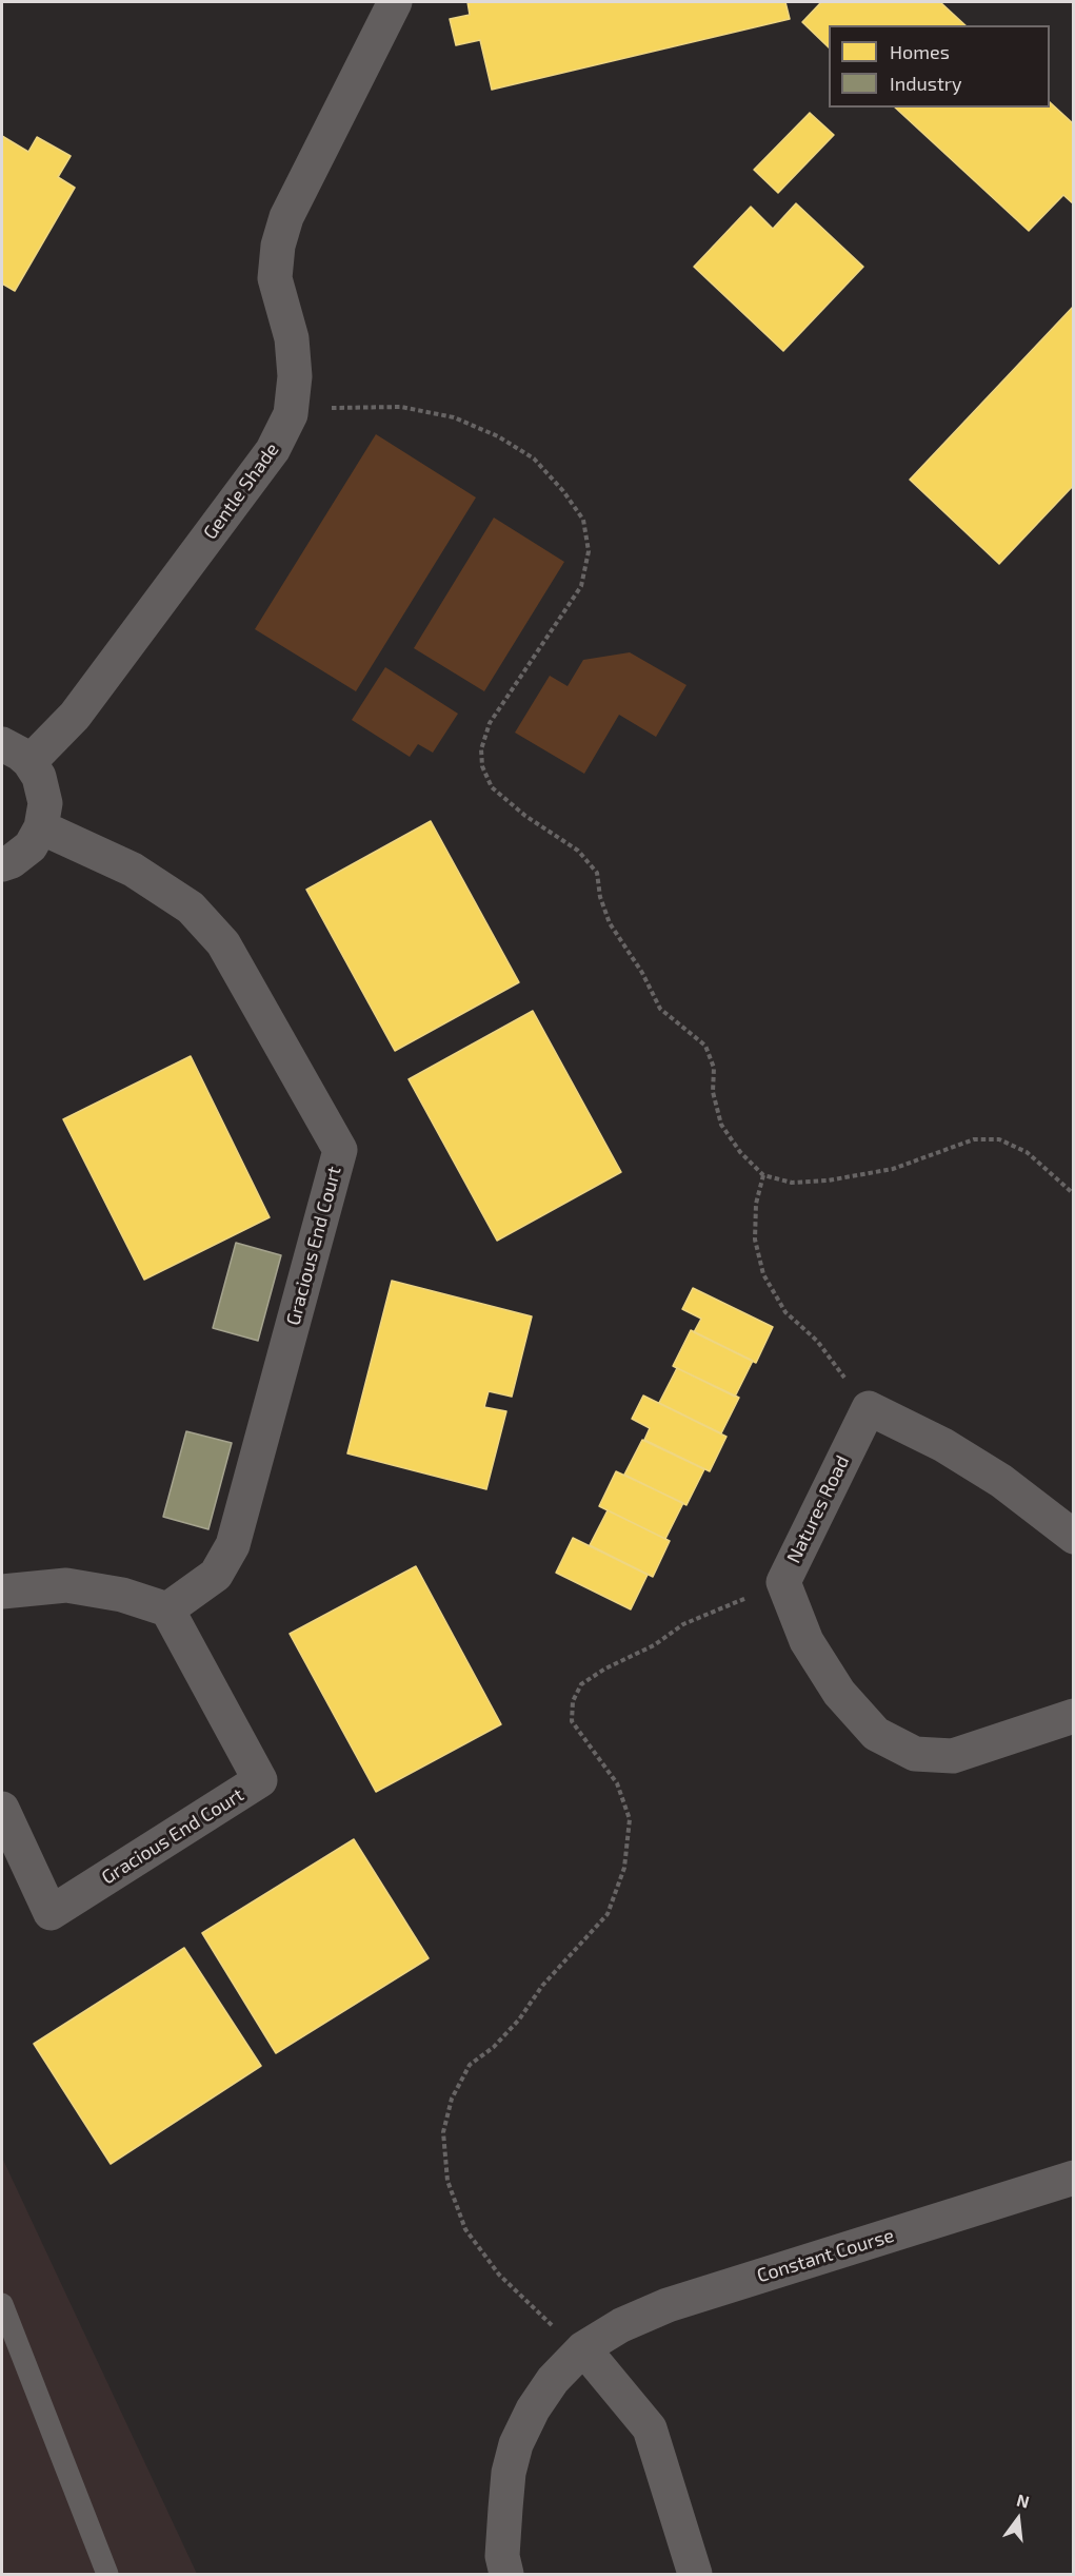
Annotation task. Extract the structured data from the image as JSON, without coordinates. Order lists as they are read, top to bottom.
{
  "streets": {
    "street": [
      "Gentle Shade",
      "Gracious End Court",
      "Natures Road",
      "Constant Course"
    ]
  },
  "legend": ["Homes", "Industry"],
  "north": "top"
}
